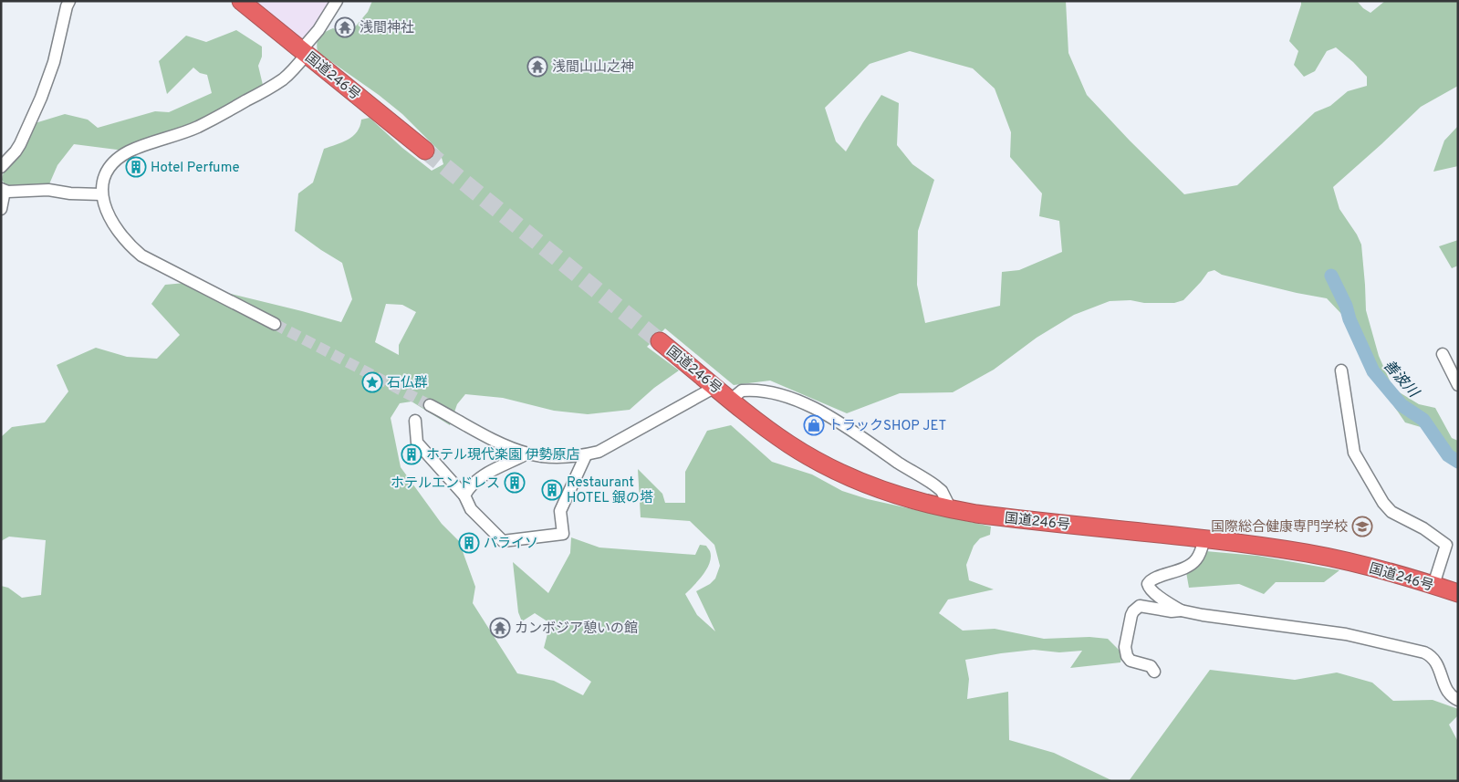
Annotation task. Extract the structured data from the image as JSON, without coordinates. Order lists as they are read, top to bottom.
{
  "streets": {
    "highway": ["国道246号"]
  },
  "water": ["善波川"],
  "places": {
    "temple": ["浅間神社", "浅間山山之神", "カンボジア憩いの館"],
    "building": [
      "Hotel Perfume",
      "ホテル現代楽園 伊勢原店",
      "ホテルエンドレス",
      "Restaurant HOTEL 銀の塔",
      "パライソ"
    ],
    "place": ["石仏群"],
    "shop": ["トラックSHOP JET"],
    "school or university": ["国際総合健康専門学校"]
  }
}
